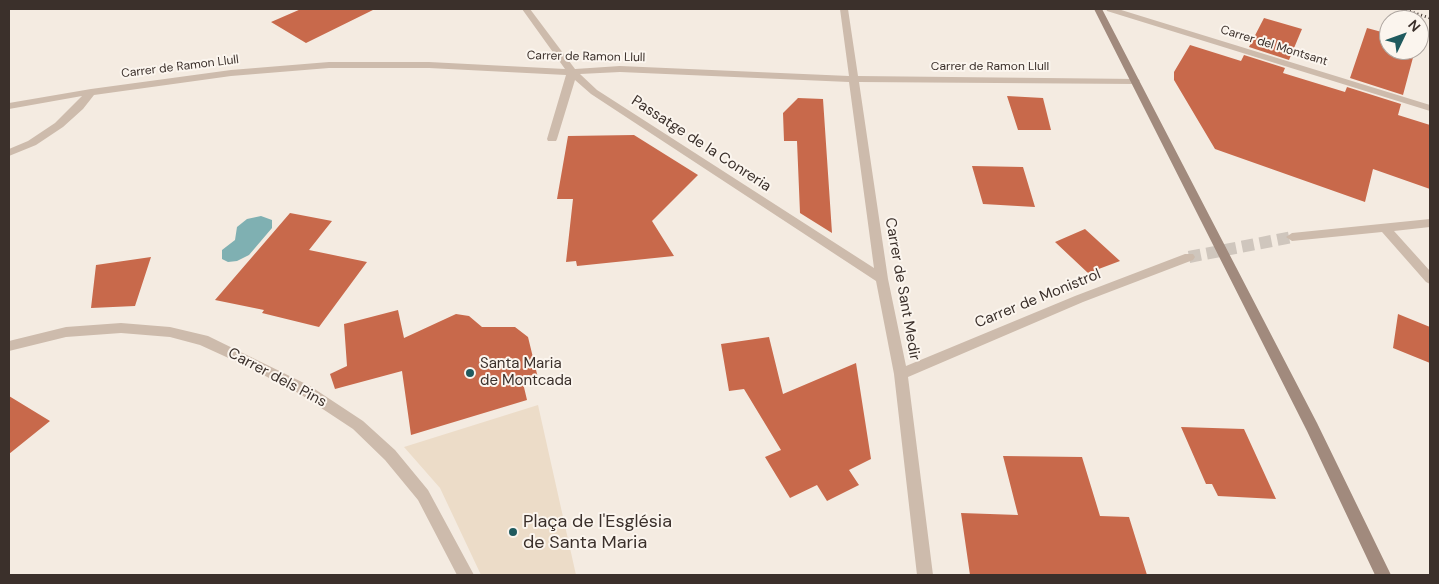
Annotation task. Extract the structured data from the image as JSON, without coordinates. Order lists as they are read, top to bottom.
{
  "streets": {
    "street": [
      "Carrer del Montsant",
      "Carrer de Ramon Llull",
      "Passatge de la Conreria",
      "Carrer de Sant Medir",
      "Carrer de Monistrol",
      "Carrer dels Pins"
    ]
  },
  "crossings": [
    ["Carrer de Ramon Llull", "Passatge de la Conreria"],
    ["Carrer de Ramon Llull", "Carrer de Sant Medir"],
    ["Passatge de la Conreria", "Carrer de Sant Medir"],
    ["Carrer de Sant Medir", "Carrer de Monistrol"]
  ],
  "places": ["Santa Maria de Montcada", "Plaça de l'Església de Santa Maria"],
  "north": "top right"
}
